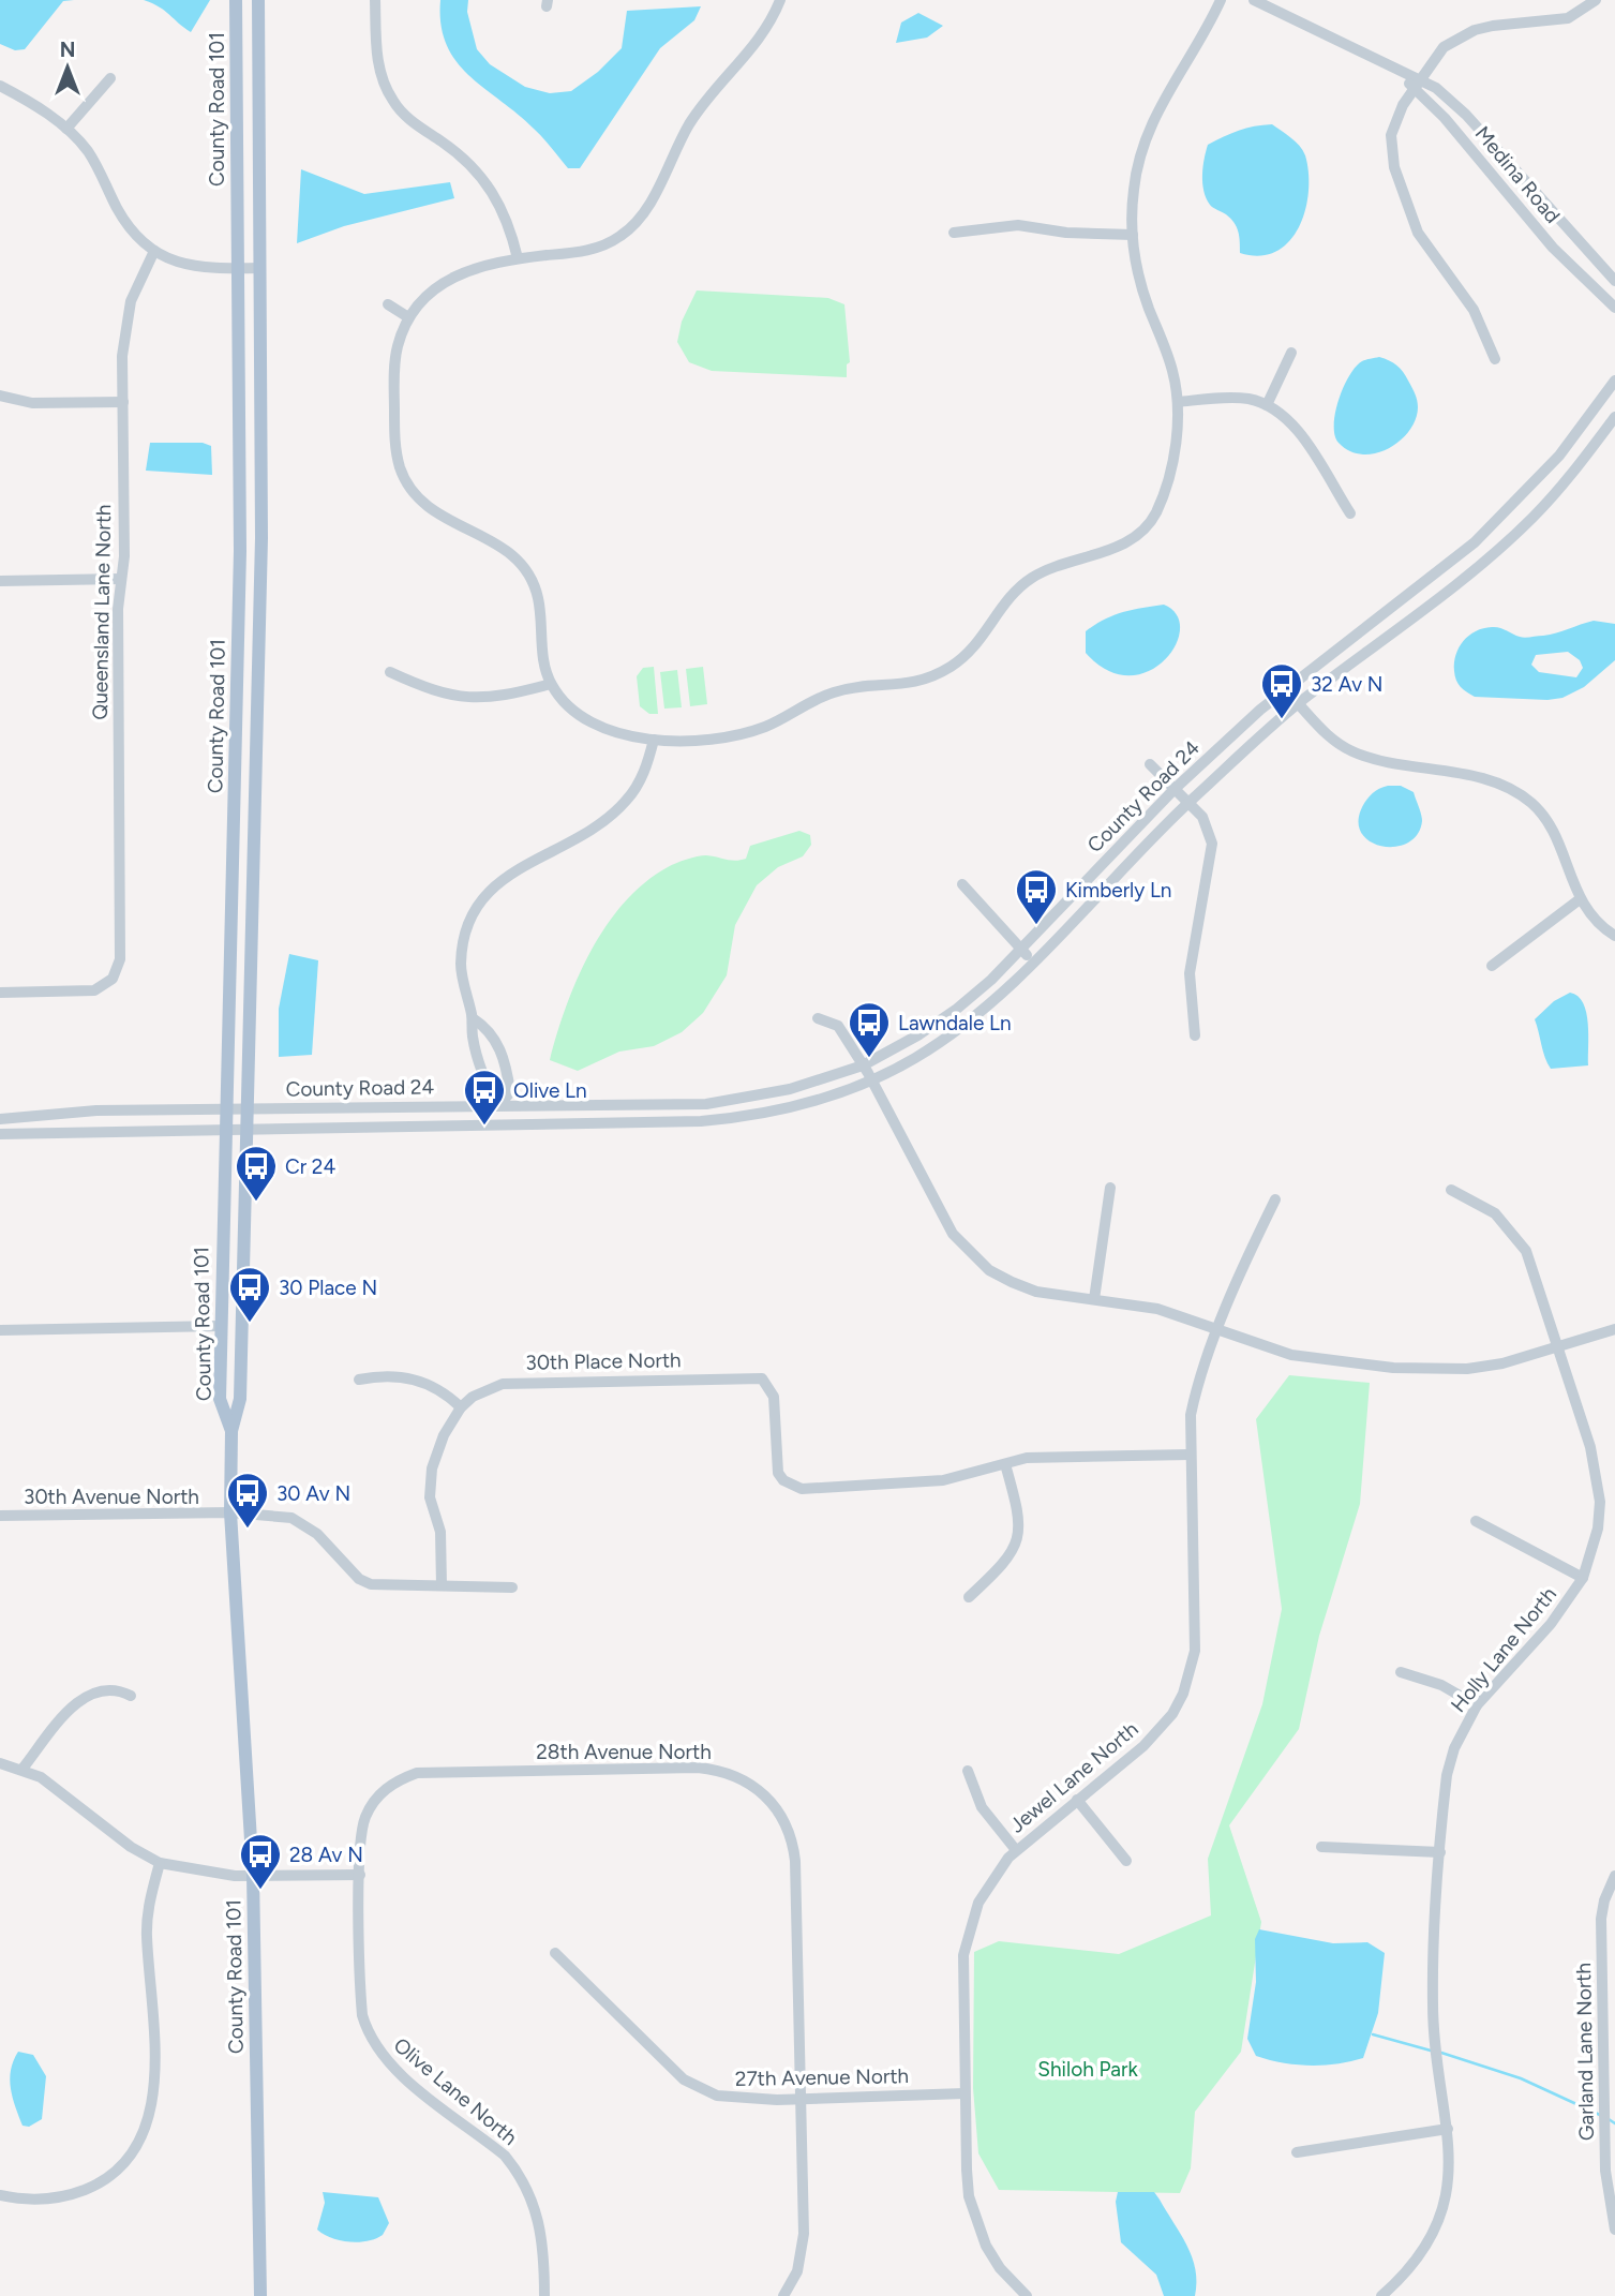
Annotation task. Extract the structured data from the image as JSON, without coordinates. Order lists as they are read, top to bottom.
{
  "streets": {
    "main road": ["County Road 101"],
    "street": [
      "Medina Road",
      "Queensland Lane North",
      "County Road 24",
      "30th Place North",
      "30th Avenue North",
      "Holly Lane North",
      "28th Avenue North",
      "Jewel Lane North",
      "Garland Lane North",
      "27th Avenue North",
      "Olive Lane North"
    ]
  },
  "crossings": [
    ["County Road 101", "County Road 24"],
    ["County Road 101", "30th Avenue North"],
    ["28th Avenue North", "27th Avenue North"],
    ["28th Avenue North", "Olive Lane North"],
    ["Jewel Lane North", "27th Avenue North"]
  ],
  "parks": ["Shiloh Park"],
  "places": {
    "bus stop": [
      "32 Av N",
      "Kimberly Ln",
      "Lawndale Ln",
      "Olive Ln",
      "Cr 24",
      "30 Place N",
      "30 Av N",
      "28 Av N"
    ]
  },
  "north": "top"
}
